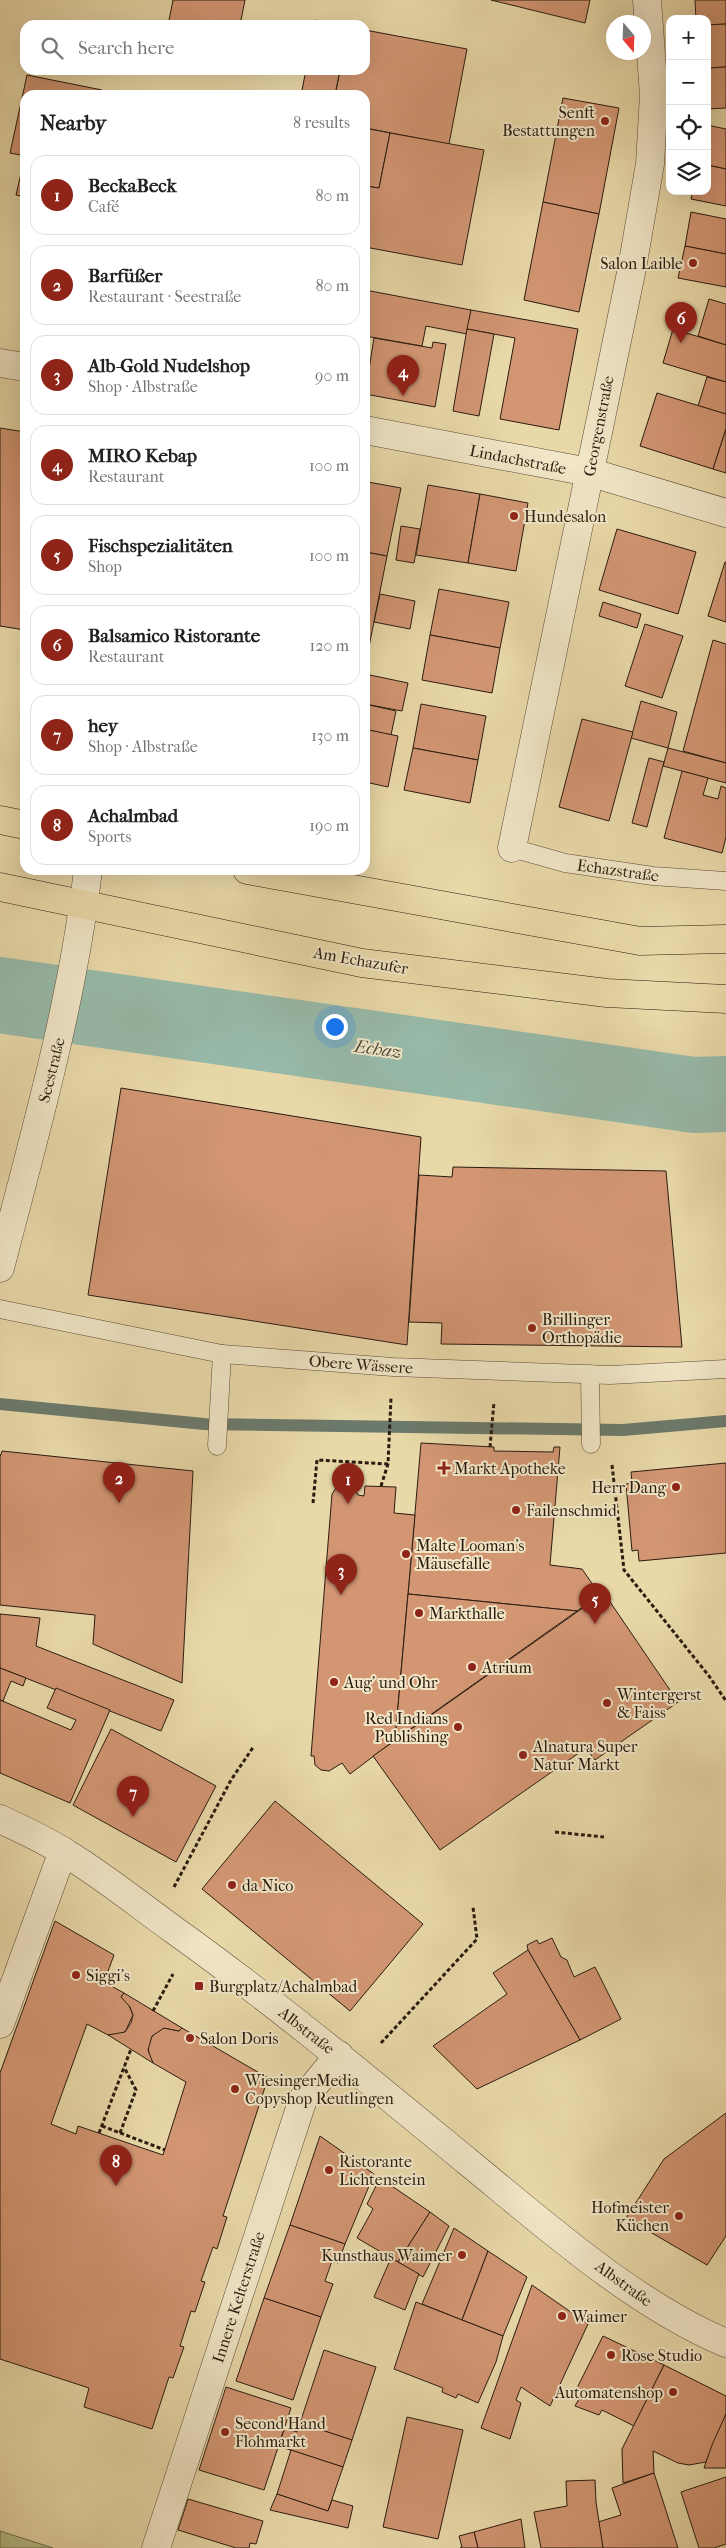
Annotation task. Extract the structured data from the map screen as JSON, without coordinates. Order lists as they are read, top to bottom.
{
  "streets": {
    "main road": ["Am Echazufer"],
    "street": [
      "Georgenstraße",
      "Lindachstraße",
      "Seestraße",
      "Albstraße",
      "Innere Kelterstraße"
    ],
    "lane": ["Echazstraße", "Obere Wässere"]
  },
  "crossings": [
    ["Georgenstraße", "Lindachstraße"],
    ["Georgenstraße", "Echazstraße"],
    ["Am Echazufer", "Seestraße"],
    ["Albstraße", "Innere Kelterstraße"]
  ],
  "water": ["Echaz"],
  "places": {
    "other": [
      "Senft Bestattungen",
      "Salon Laible",
      "Hundesalon",
      "Brillinger Orthopädie",
      "Herr Dang",
      "Failenschmid",
      "Malte Looman's Mäusefalle",
      "Markthalle",
      "Atrium",
      "Aug' und Ohr",
      "Wintergerst & Faiss",
      "Red Indians Publishing",
      "Alnatura Super Natur Markt",
      "da Nico",
      "Siggi's",
      "Salon Doris",
      "WiesingerMedia Copyshop Reutlingen",
      "Ristorante Lichtenstein",
      "Hofmeister Küchen",
      "Kunsthaus Waimer",
      "Waimer",
      "Rose Studio",
      "Automatenshop",
      "Second Hand Flohmarkt"
    ],
    "health": ["Markt Apotheke"],
    "transit": ["Burgplatz/Achalmbad"]
  },
  "north": "bottom",
  "page": {
    "map_buttons": ["+", "−"],
    "search": "Search here",
    "heading": ["Nearby", "8 results"],
    "list": [
      {
        "mark": "1",
        "name": "BeckaBeck",
        "note": "Café",
        "value": "80 m"
      },
      {
        "mark": "2",
        "name": "Barfüßer",
        "note": "Restaurant · Seestraße",
        "value": "80 m"
      },
      {
        "mark": "3",
        "name": "Alb-Gold Nudelshop",
        "note": "Shop · Albstraße",
        "value": "90 m"
      },
      {
        "mark": "4",
        "name": "MIRO Kebap",
        "note": "Restaurant",
        "value": "100 m"
      },
      {
        "mark": "5",
        "name": "Fischspezialitäten",
        "note": "Shop",
        "value": "100 m"
      },
      {
        "mark": "6",
        "name": "Balsamico Ristorante",
        "note": "Restaurant",
        "value": "120 m"
      },
      {
        "mark": "7",
        "name": "hey",
        "note": "Shop · Albstraße",
        "value": "130 m"
      },
      {
        "mark": "8",
        "name": "Achalmbad",
        "note": "Sports",
        "value": "190 m"
      }
    ],
    "pins": [
      "6",
      "4",
      "2",
      "1",
      "3",
      "5",
      "7",
      "8"
    ]
  }
}
